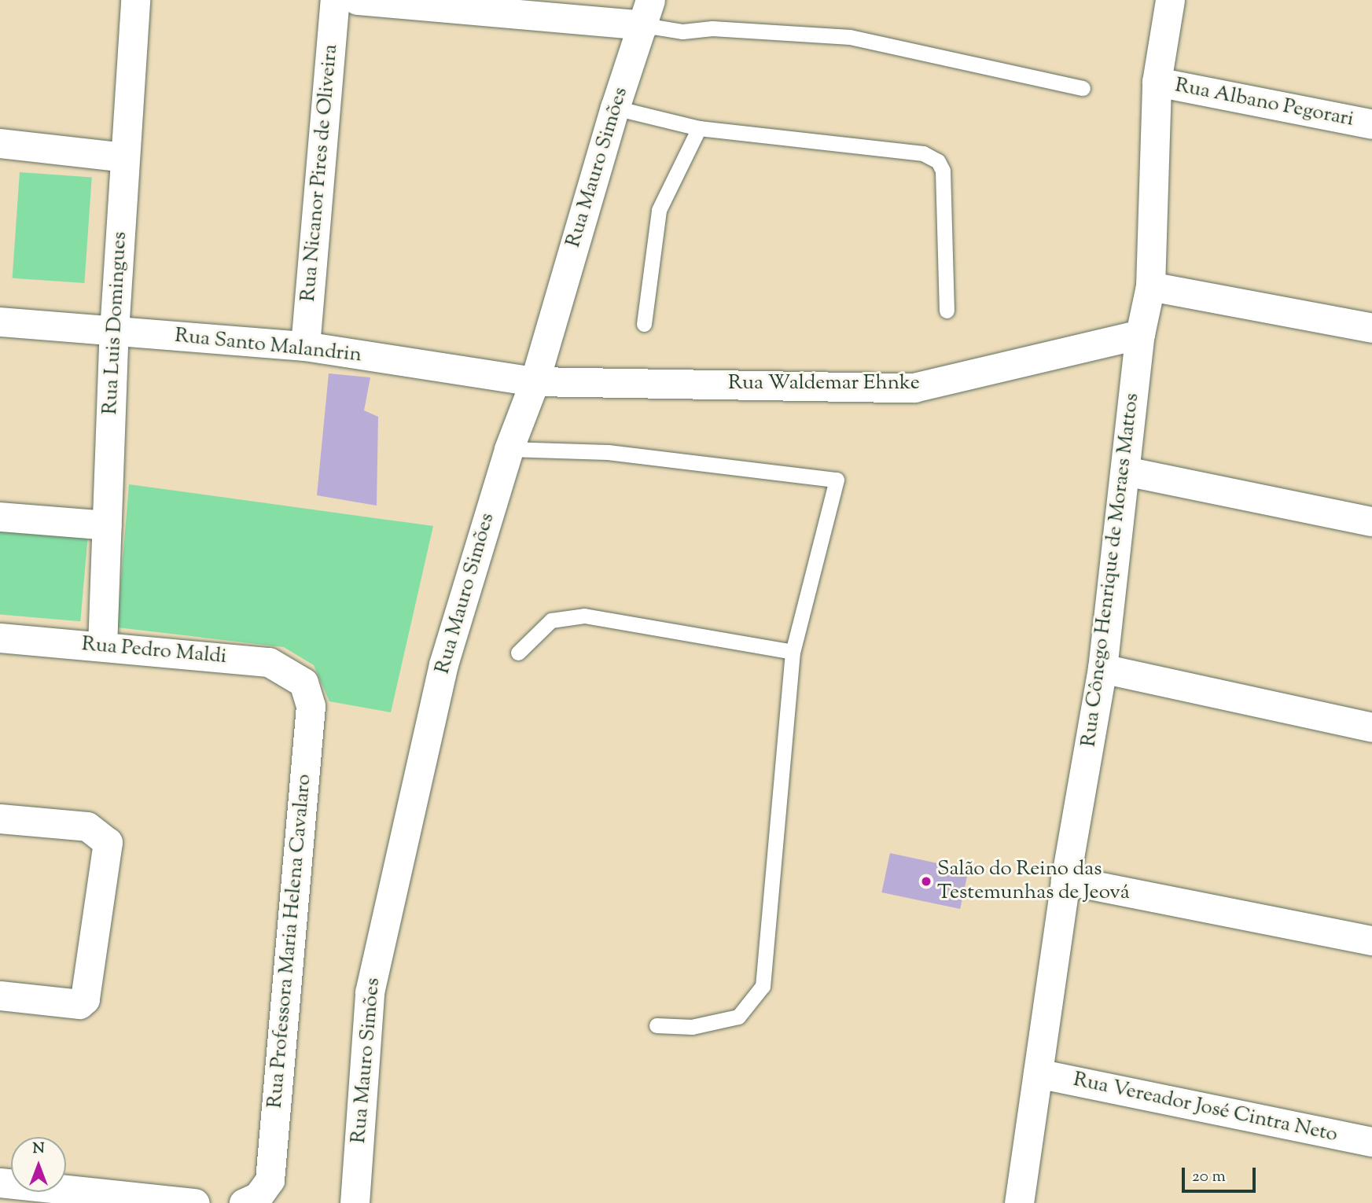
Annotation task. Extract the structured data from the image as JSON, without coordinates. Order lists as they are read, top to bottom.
{
  "streets": {
    "street": [
      "Rua Albano Pegorari",
      "Rua Mauro Simões",
      "Rua Nicanor Pires de Oliveira",
      "Rua Luis Domingues",
      "Rua Santo Malandrin",
      "Rua Waldemar Ehnke",
      "Rua Cônego Henrique de Moraes Mattos",
      "Rua Pedro Maldi",
      "Rua Professora Maria Helena Cavalaro",
      "Rua Vereador José Cintra Neto"
    ]
  },
  "crossings": [
    ["Rua Albano Pegorari", "Rua Cônego Henrique de Moraes Mattos"],
    ["Rua Mauro Simões", "Rua Santo Malandrin"],
    ["Rua Mauro Simões", "Rua Waldemar Ehnke"],
    ["Rua Nicanor Pires de Oliveira", "Rua Santo Malandrin"],
    ["Rua Luis Domingues", "Rua Santo Malandrin"],
    ["Rua Luis Domingues", "Rua Pedro Maldi"],
    ["Rua Santo Malandrin", "Rua Waldemar Ehnke"],
    ["Rua Waldemar Ehnke", "Rua Cônego Henrique de Moraes Mattos"],
    ["Rua Cônego Henrique de Moraes Mattos", "Rua Vereador José Cintra Neto"],
    ["Rua Pedro Maldi", "Rua Professora Maria Helena Cavalaro"]
  ],
  "places": ["Salão do Reino das Testemunhas de Jeová"],
  "scale_bar": "20 m",
  "north": "top"
}
